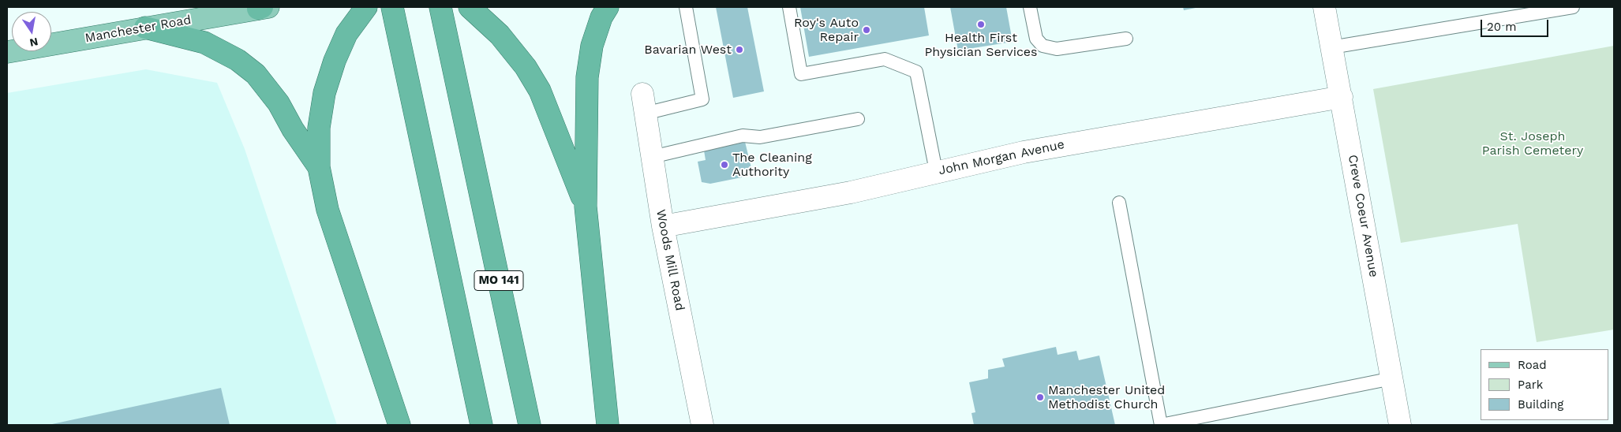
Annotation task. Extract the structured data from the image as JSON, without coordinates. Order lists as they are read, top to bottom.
{
  "streets": {
    "highway": ["MO 141"],
    "main road": ["Manchester Road"],
    "street": ["John Morgan Avenue", "Creve Coeur Avenue", "Woods Mill Road"]
  },
  "crossings": [
    ["John Morgan Avenue", "Creve Coeur Avenue"],
    ["John Morgan Avenue", "Woods Mill Road"]
  ],
  "parks": ["St. Joseph Parish Cemetery"],
  "places": [
    "Health First Physician Services",
    "Roy's Auto Repair",
    "Bavarian West",
    "The Cleaning Authority",
    "Manchester United Methodist Church"
  ],
  "legend": ["Road", "Park", "Building"],
  "scale_bar": "20 m",
  "north": "bottom"
}
